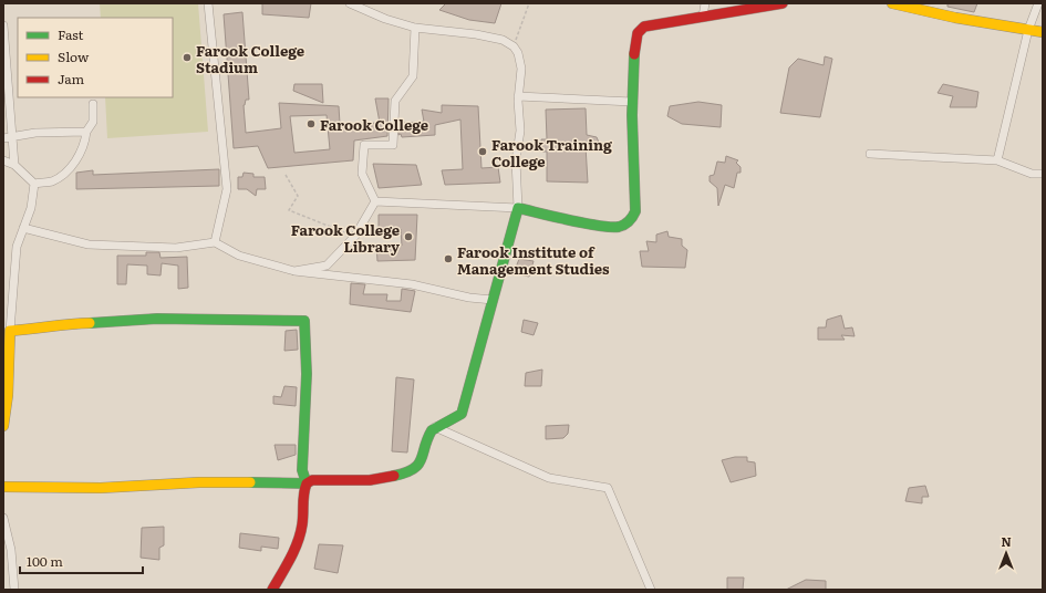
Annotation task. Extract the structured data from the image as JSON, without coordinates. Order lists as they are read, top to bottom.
{
  "places": [
    "Farook College Stadium",
    "Farook College",
    "Farook Training College",
    "Farook College Library",
    "Farook Institute of Management Studies"
  ],
  "legend": ["Fast", "Slow", "Jam"],
  "scale_bar": "100 m",
  "north": "top"
}
